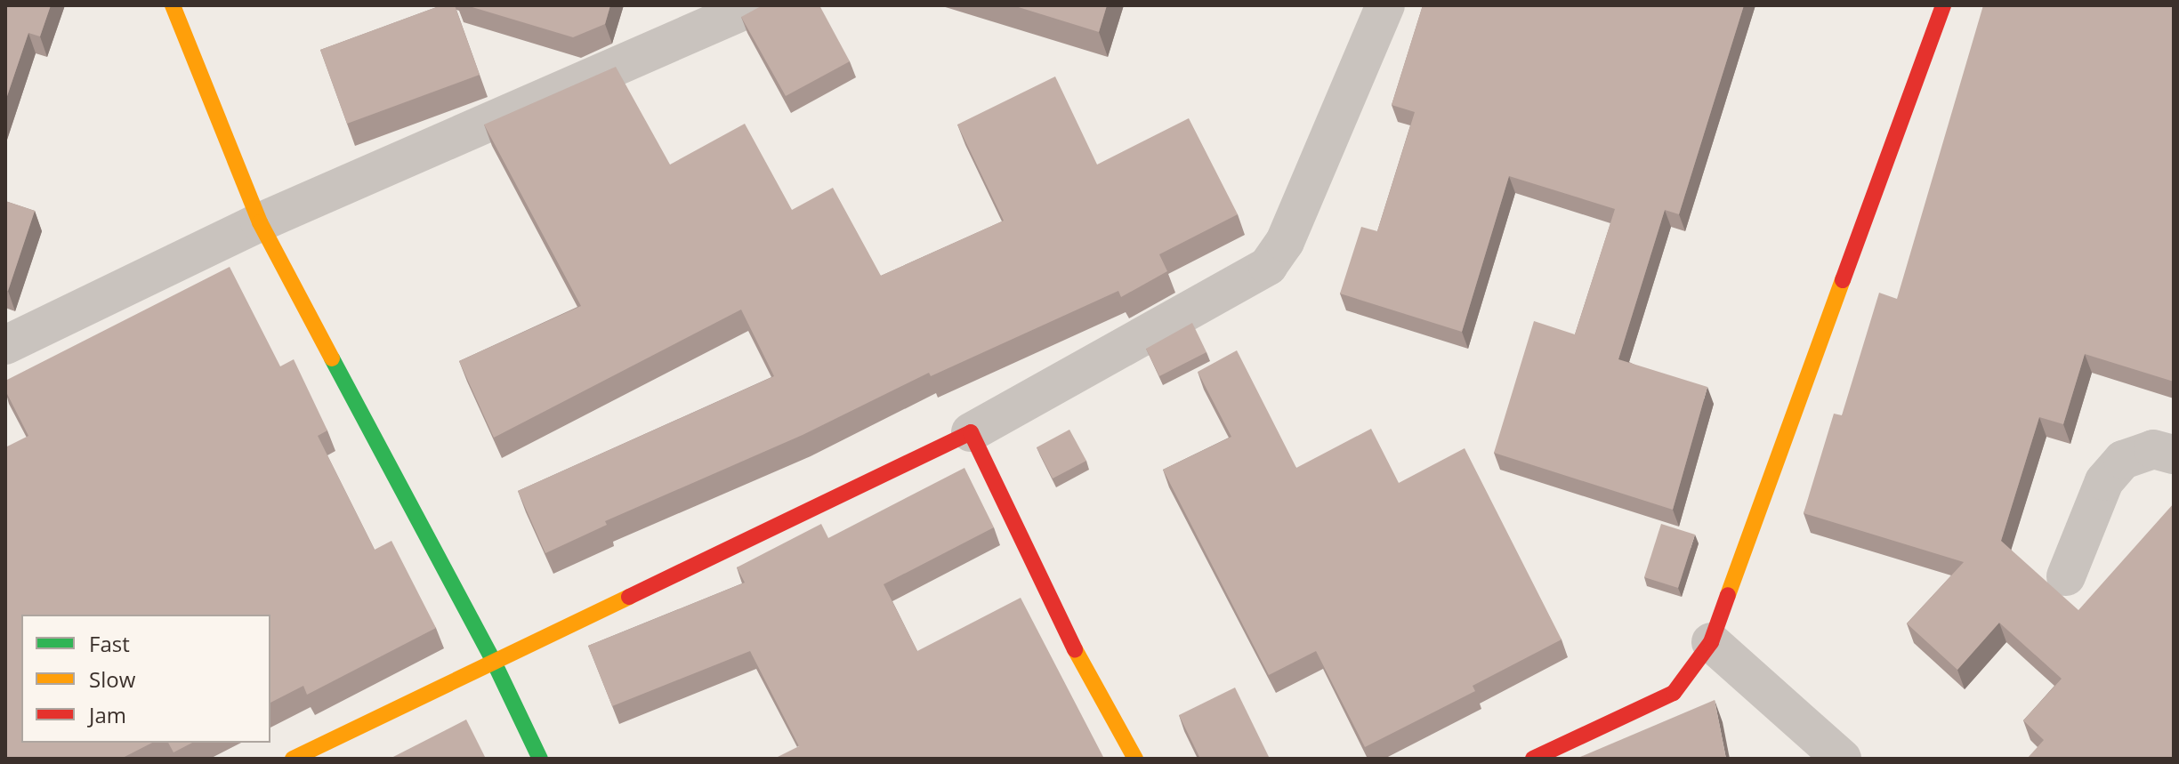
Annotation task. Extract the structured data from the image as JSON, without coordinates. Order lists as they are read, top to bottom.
{
  "legend": ["Fast", "Slow", "Jam"]
}
